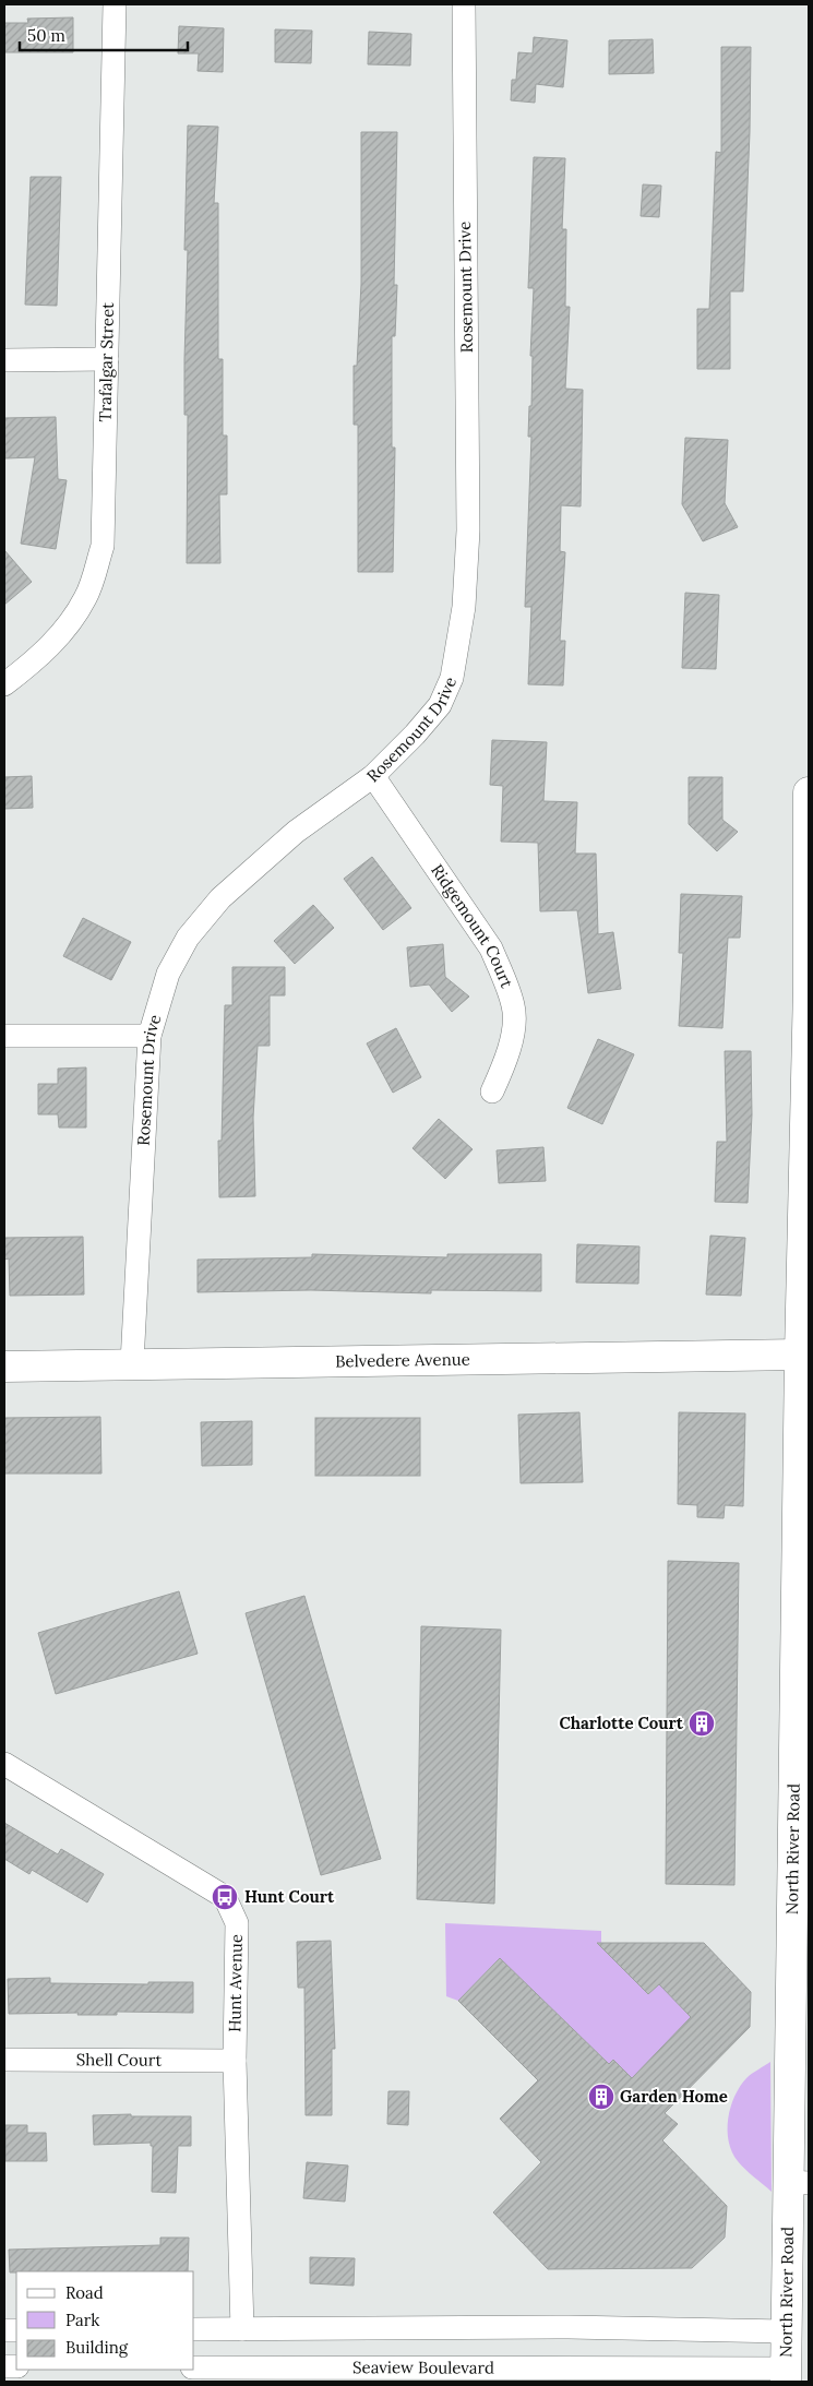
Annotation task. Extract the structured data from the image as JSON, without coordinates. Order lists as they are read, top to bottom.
{
  "streets": {
    "main road": ["Belvedere Avenue", "North River Road"],
    "street": [
      "Rosemount Drive",
      "Trafalgar Street",
      "Ridgemount Court",
      "Hunt Avenue",
      "Shell Court",
      "Seaview Boulevard"
    ]
  },
  "crossings": [
    ["Rosemount Drive", "Ridgemount Court"],
    ["Rosemount Drive", "Belvedere Avenue"],
    ["Belvedere Avenue", "North River Road"],
    ["North River Road", "Seaview Boulevard"],
    ["Hunt Avenue", "Shell Court"]
  ],
  "places": {
    "building": ["Charlotte Court", "Garden Home"],
    "bus stop": ["Hunt Court"]
  },
  "legend": ["Road", "Park", "Building"],
  "scale_bar": "50 m"
}
